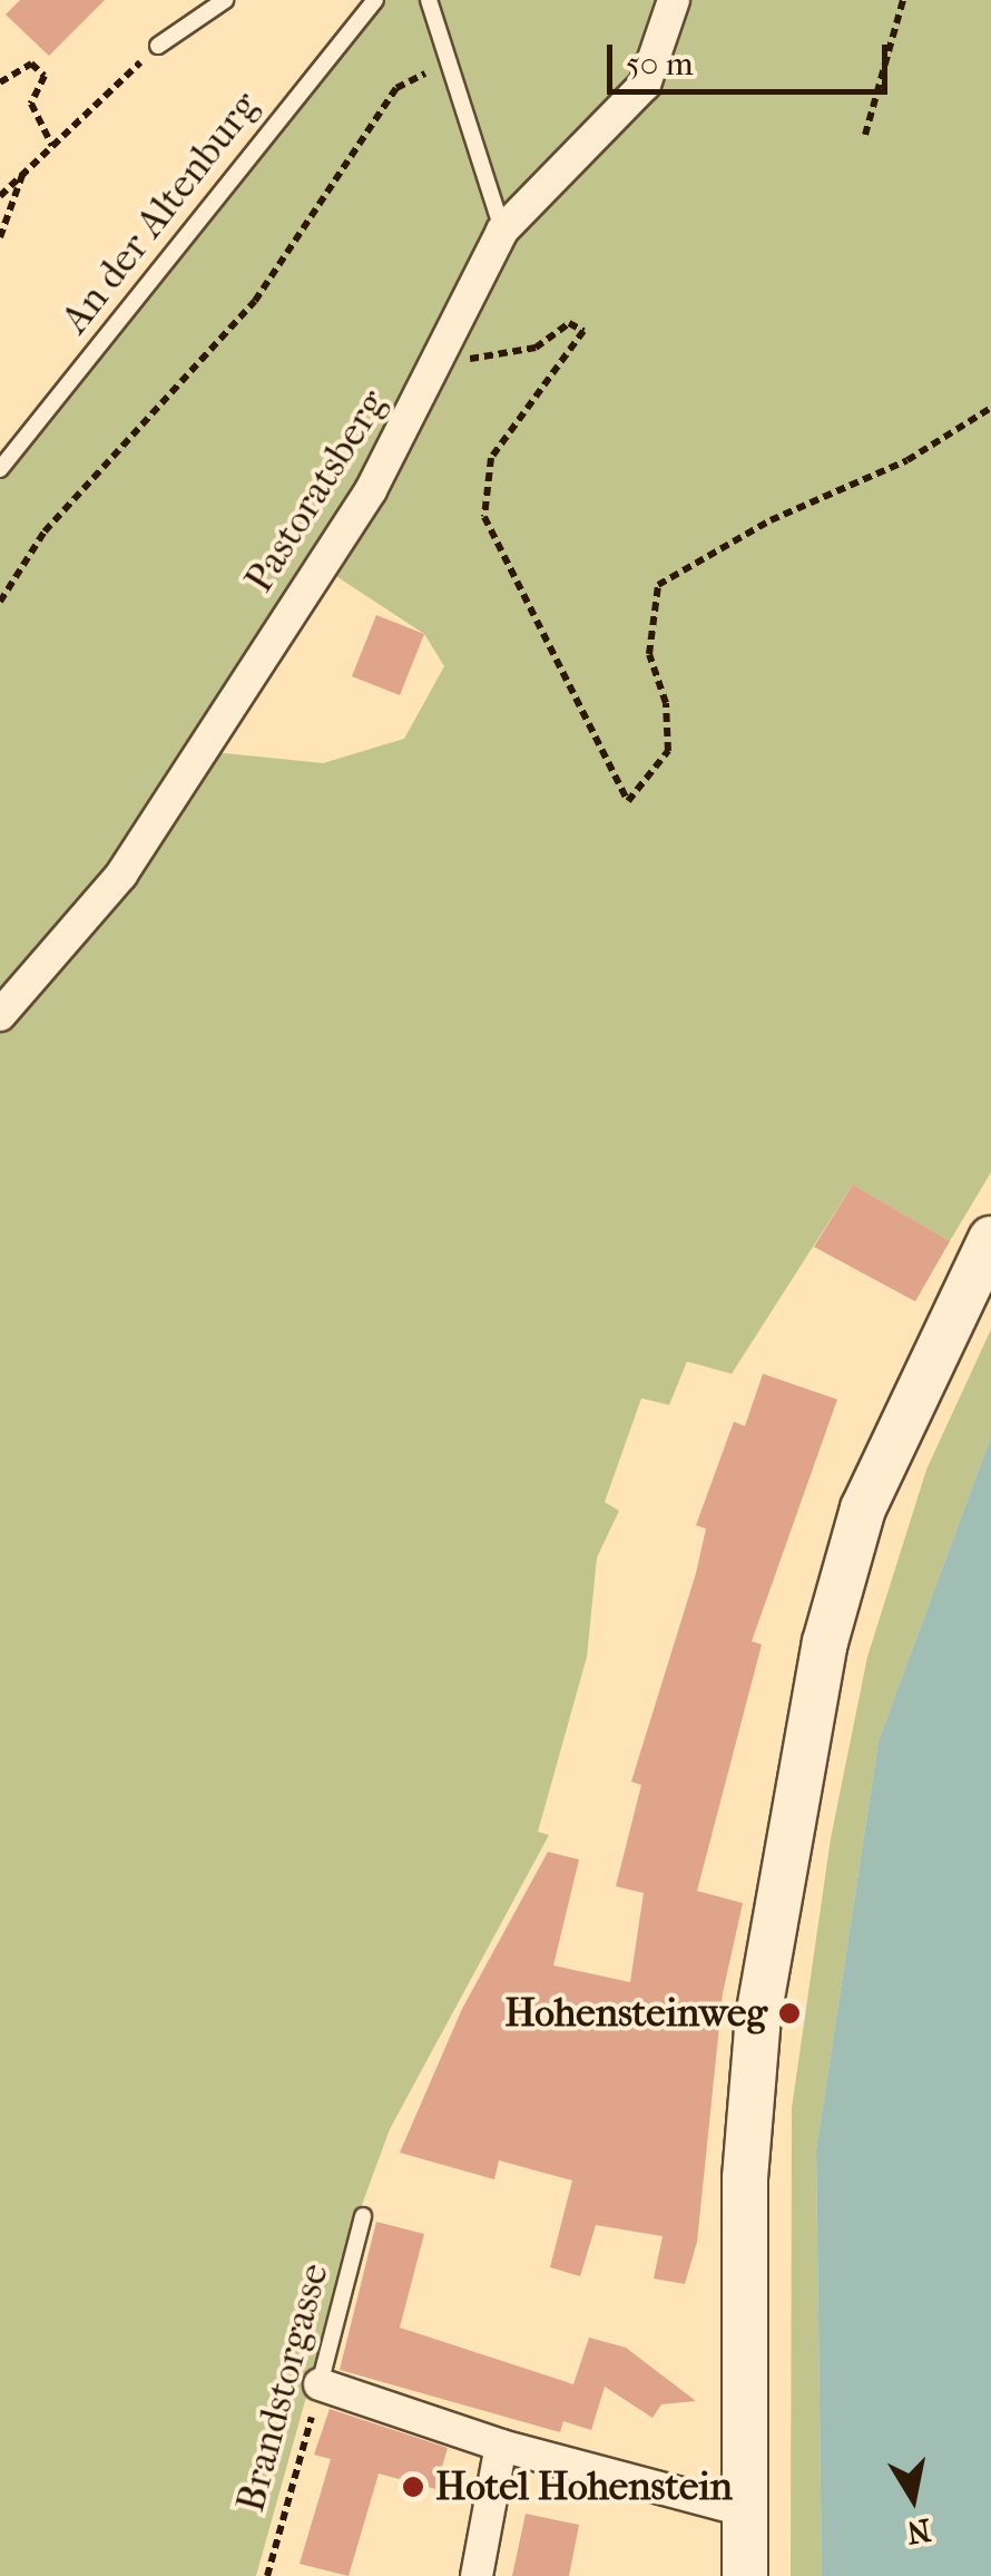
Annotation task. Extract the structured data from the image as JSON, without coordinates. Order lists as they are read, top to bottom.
{
  "streets": {
    "street": ["Pastoratsberg"],
    "lane": ["An der Altenburg", "Brandstorgasse"]
  },
  "places": ["Hohensteinweg", "Hotel Hohenstein"],
  "scale_bar": "50 m",
  "north": "bottom"
}
